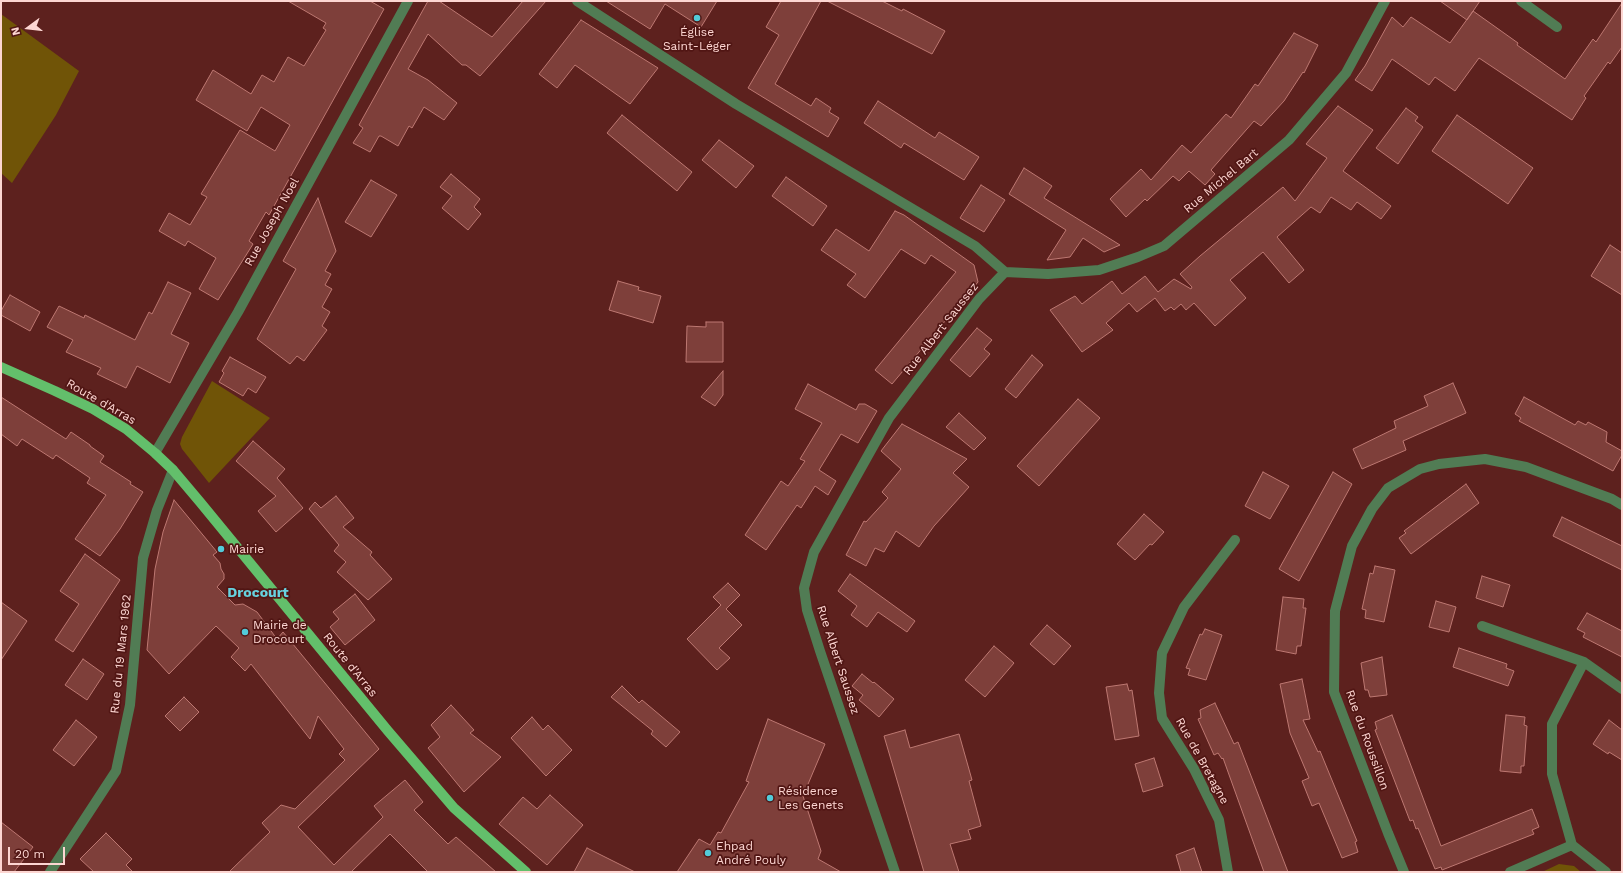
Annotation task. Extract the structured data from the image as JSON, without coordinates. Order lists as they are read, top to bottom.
{
  "streets": {
    "main road": ["Route d'Arras"],
    "street": [
      "Rue Michel Bart",
      "Rue Joseph Noel",
      "Rue Albert Saussez",
      "Rue du 19 Mars 1962",
      "Rue du Roussillon",
      "Rue de Bretagne"
    ]
  },
  "crossings": [
    ["Rue Michel Bart", "Rue Albert Saussez"],
    ["Rue Joseph Noel", "Route d'Arras"],
    ["Route d'Arras", "Rue du 19 Mars 1962"]
  ],
  "districts": ["Drocourt"],
  "places": [
    "Église Saint-Léger",
    "Mairie",
    "Mairie de Drocourt",
    "Résidence Les Genets",
    "Ehpad André Pouly"
  ],
  "scale_bar": "20 m",
  "north": "left"
}
